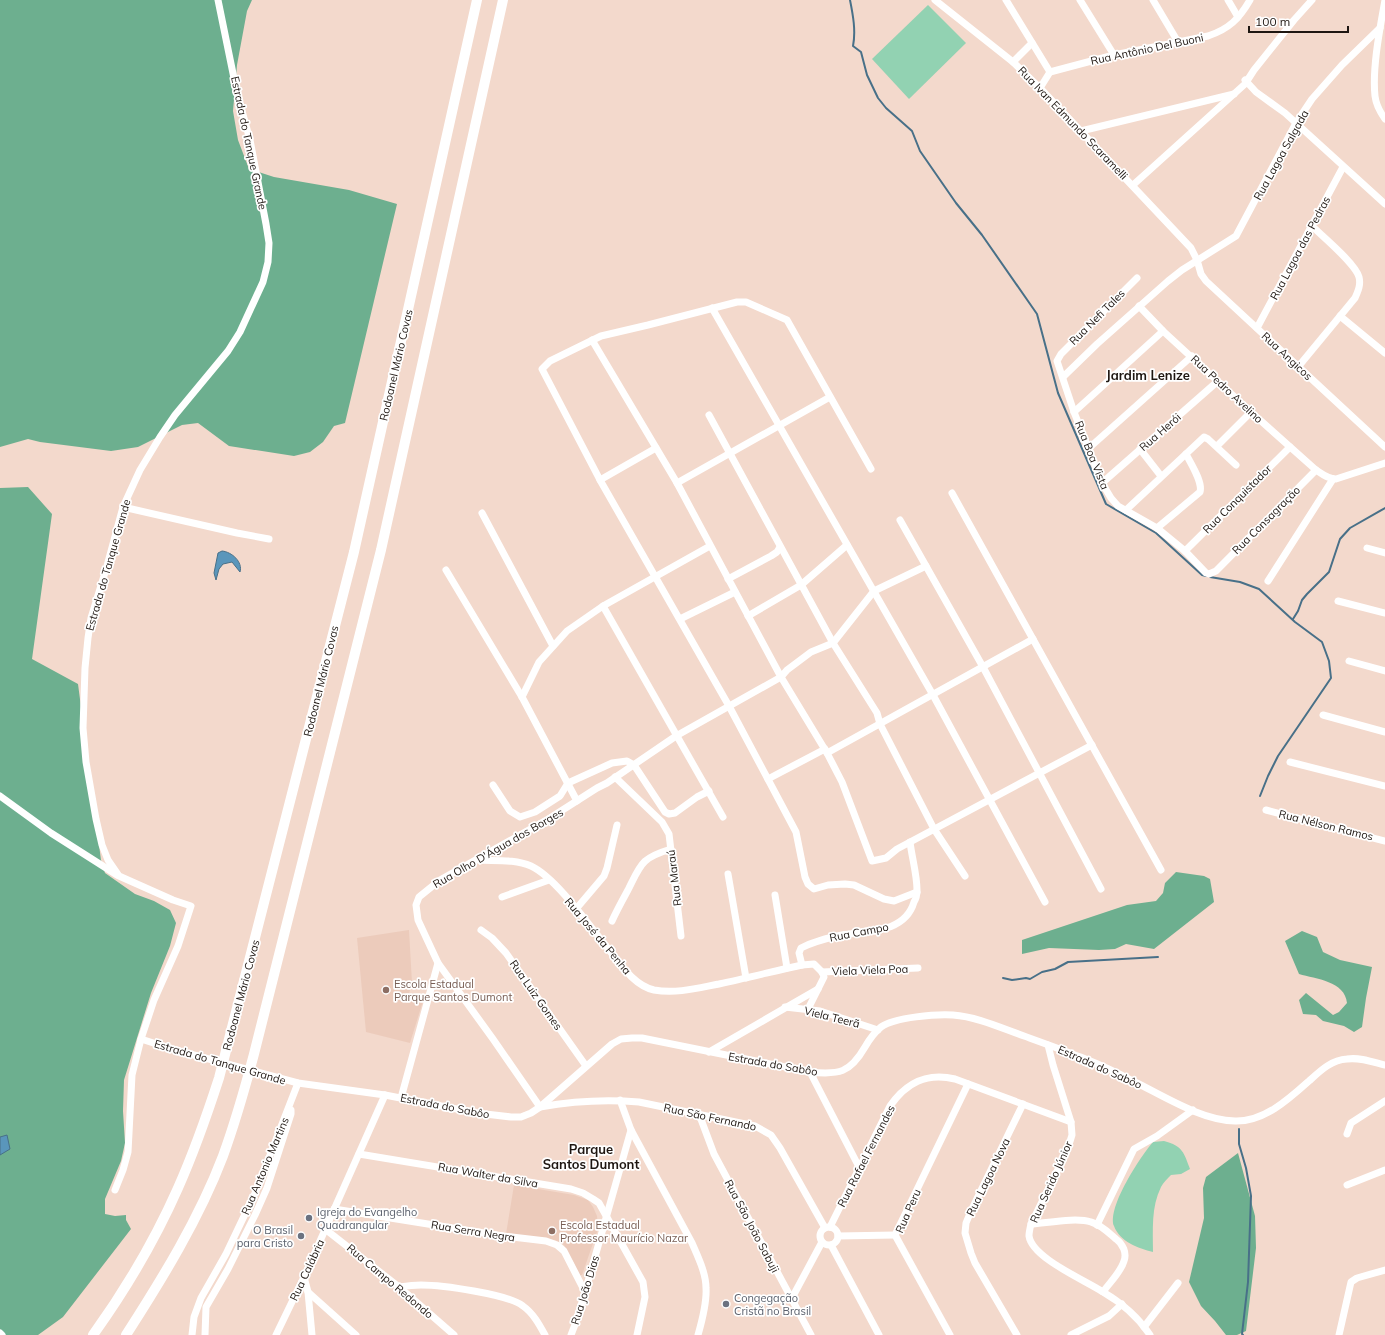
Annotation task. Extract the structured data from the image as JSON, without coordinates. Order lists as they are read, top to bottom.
{
  "streets": {
    "highway": ["Rodoanel Mário Covas"],
    "street": [
      "Rua Antônio Del Buoni",
      "Rua Ivan Edmundo Scaramelli",
      "Estrada do Tanque Grande",
      "Rua Lagoa Salgada",
      "Rua Lagoa das Pedras",
      "Rua Nefi Tales",
      "Rua Angicos",
      "Rua Pedro Avelino",
      "Rua Herói",
      "Rua Boa Vista",
      "Rua Conquistador",
      "Rua Consagração",
      "Rua Nélson Ramos",
      "Rua Olho D'Água dos Borges",
      "Rua Maraú",
      "Rua Campo",
      "Rua José da Penha",
      "Viela Viela Poa",
      "Rua Luiz Gomes",
      "Viela Teerã",
      "Estrada do Sabôo",
      "Rua São Fernando",
      "Rua Rafael Fernandes",
      "Rua Antonio Martins",
      "Rua Walter da Silva",
      "Rua Lagoa Nova",
      "Rua Serido Júnior",
      "Rua Peru",
      "Rua São João Sabuji",
      "Rua Serra Negra",
      "Rua Calábria",
      "Rua Campo Redondo",
      "Rua João Dias"
    ]
  },
  "crossings": [
    ["Rua Ivan Edmundo Scaramelli", "Rua Lagoa Salgada"],
    ["Rua Ivan Edmundo Scaramelli", "Rua Angicos"],
    ["Estrada do Tanque Grande", "Estrada do Sabôo"],
    ["Estrada do Tanque Grande", "Rua Antonio Martins"],
    ["Rua Lagoa Salgada", "Rua Angicos"],
    ["Rua Lagoa das Pedras", "Rua Angicos"],
    ["Rua Nefi Tales", "Rua Boa Vista"],
    ["Rua Pedro Avelino", "Rua Herói"],
    ["Rua Pedro Avelino", "Rua Conquistador"],
    ["Rua Pedro Avelino", "Rua Consagração"],
    ["Rua Herói", "Rua Boa Vista"],
    ["Rua Boa Vista", "Rua Conquistador"],
    ["Rua Boa Vista", "Rua Consagração"],
    ["Rua Olho D'Água dos Borges", "Rua Maraú"],
    ["Rua Olho D'Água dos Borges", "Rua José da Penha"],
    ["Rua Olho D'Água dos Borges", "Estrada do Sabôo"],
    ["Rua Olho D'Água dos Borges", "Rua São Fernando"],
    ["Rua Campo", "Rua José da Penha"],
    ["Rua José da Penha", "Viela Viela Poa"],
    ["Rua Luiz Gomes", "Estrada do Sabôo"],
    ["Viela Teerã", "Estrada do Sabôo"],
    ["Estrada do Sabôo", "Rua São Fernando"],
    ["Estrada do Sabôo", "Rua Antonio Martins"],
    ["Estrada do Sabôo", "Rua Serido Júnior"],
    ["Estrada do Sabôo", "Rua Calábria"],
    ["Rua São Fernando", "Rua Rafael Fernandes"],
    ["Rua São Fernando", "Rua São João Sabuji"],
    ["Rua Rafael Fernandes", "Rua Lagoa Nova"],
    ["Rua Rafael Fernandes", "Rua Serido Júnior"],
    ["Rua Rafael Fernandes", "Rua Peru"],
    ["Rua Walter da Silva", "Rua Calábria"],
    ["Rua Walter da Silva", "Rua João Dias"],
    ["Rua Serra Negra", "Rua Calábria"],
    ["Rua Serra Negra", "Rua João Dias"],
    ["Rua Calábria", "Rua Campo Redondo"]
  ],
  "districts": ["Jardim Lenize", "Parque Santos Dumont"],
  "places": [
    "Escola Estadual Parque Santos Dumont",
    "Igreja do Evangelho Quadrangular",
    "Escola Estadual Professor Maurício Nazar",
    "O Brasil para Cristo",
    "Congegação Cristã no Brasil"
  ],
  "scale_bar": "100 m"
}
